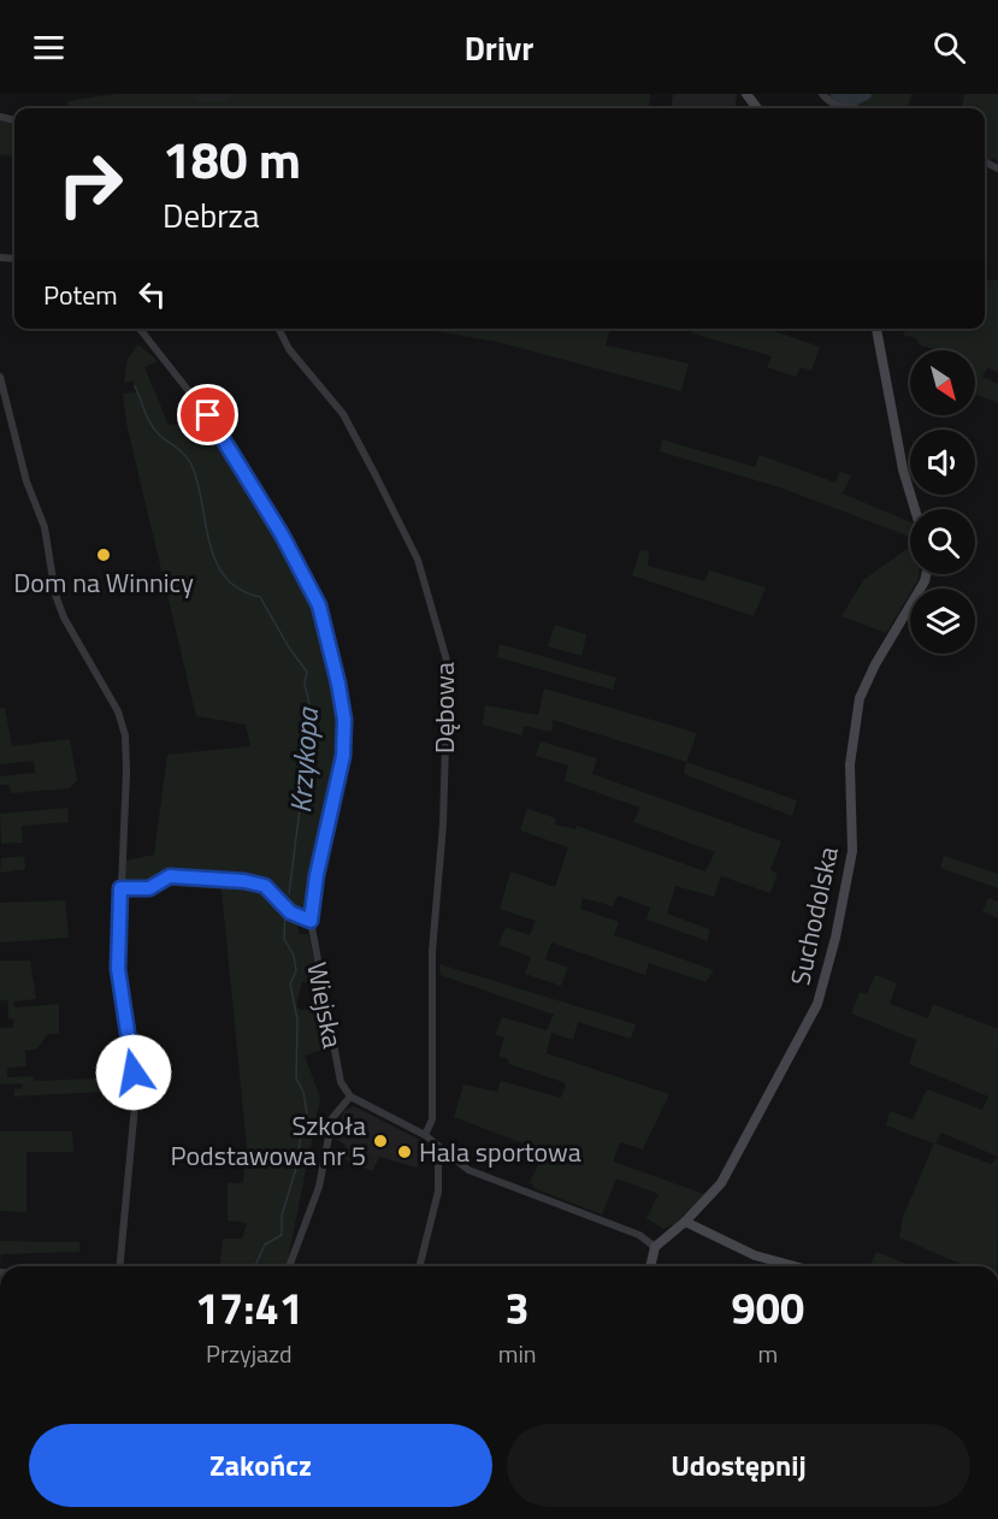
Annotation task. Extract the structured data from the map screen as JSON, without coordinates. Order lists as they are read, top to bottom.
{
  "streets": {
    "street": ["Dębowa", "Suchodolska", "Wiejska"]
  },
  "water": ["Krzykopa"],
  "places": ["Dom na Winnicy", "Szkoła Podstawowa nr 5", "Hala sportowa"],
  "north": "bottom right",
  "page": {
    "header": "Drivr",
    "turn": ["180 m", "Debrza"],
    "then": "Potem",
    "eta": [
      "17:41",
      "Przyjazd",
      "3",
      "min",
      "900",
      "m"
    ],
    "buttons": ["Zakończ", "Udostępnij"]
  }
}
